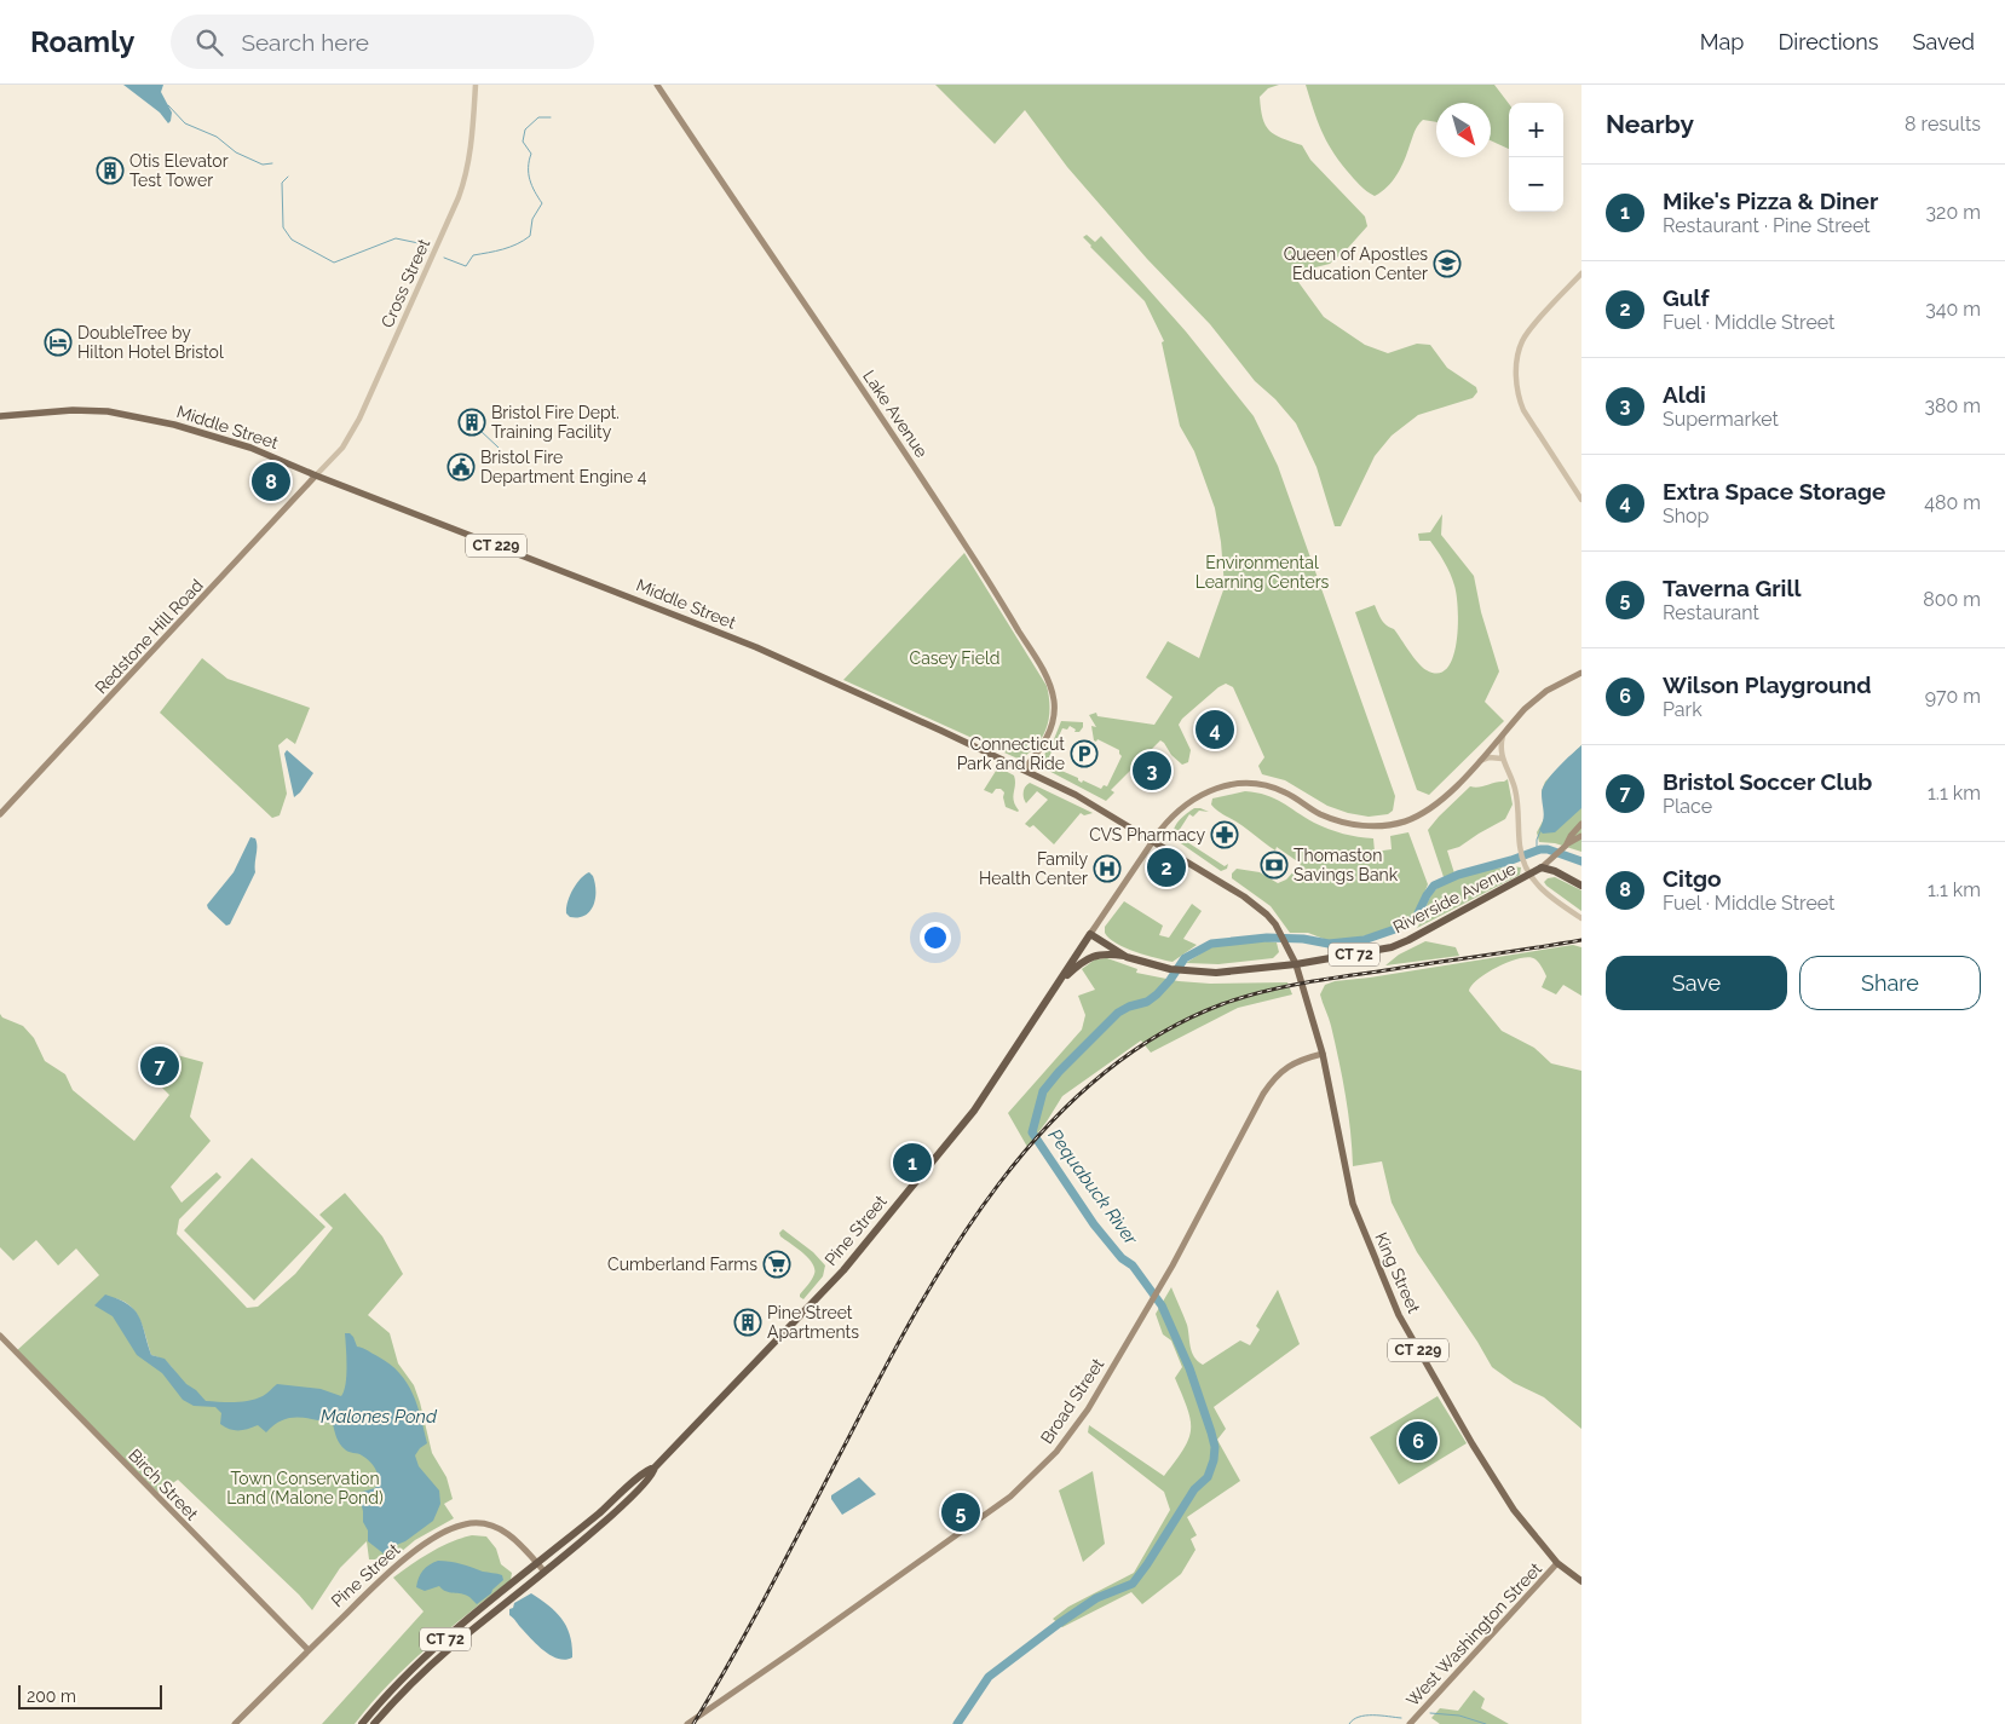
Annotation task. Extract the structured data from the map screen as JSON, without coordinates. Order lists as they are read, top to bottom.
{
  "streets": {
    "highway": ["Riverside Avenue", "CT 72", "Pine Street"],
    "main road": [
      "Lake Avenue",
      "Middle Street",
      "CT 229",
      "Redstone Hill Road",
      "King Street",
      "Broad Street",
      "Birch Street",
      "West Washington Street"
    ],
    "street": ["Cross Street"]
  },
  "crossings": [
    ["Cross Street", "Middle Street"],
    ["Cross Street", "Redstone Hill Road"],
    ["Lake Avenue", "Middle Street"],
    ["Middle Street", "Redstone Hill Road"],
    ["Middle Street", "Riverside Avenue"],
    ["Middle Street", "Pine Street"],
    ["Middle Street", "King Street"],
    ["Riverside Avenue", "CT 72"],
    ["Riverside Avenue", "Pine Street"],
    ["Riverside Avenue", "King Street"],
    ["CT 72", "Pine Street"],
    ["Pine Street", "Birch Street"],
    ["King Street", "Broad Street"],
    ["King Street", "West Washington Street"]
  ],
  "water": ["Pequabuck River", "Malones Pond"],
  "parks": ["Environmental Learning Centers", "Casey Field", "Town Conservation Land (Malone Pond)"],
  "places": {
    "building": ["Otis Elevator Test Tower", "Bristol Fire Dept. Training Facility", "Pine Street Apartments"],
    "school or university": ["Queen of Apostles Education Center"],
    "hotel": ["DoubleTree by Hilton Hotel Bristol"],
    "public building": ["Bristol Fire Department Engine 4"],
    "parking": ["Connecticut Park and Ride"],
    "pharmacy": ["CVS Pharmacy"],
    "bank": ["Thomaston Savings Bank"],
    "hospital": ["Family Health Center"],
    "supermarket": ["Cumberland Farms"]
  },
  "scale_bar": "200 m",
  "north": "bottom right",
  "page": {
    "header": "Roamly",
    "search": "Search here",
    "nav": ["Map", "Directions", "Saved"],
    "heading": ["Nearby", "8 results"],
    "map_buttons": ["+", "−"],
    "list": [
      {
        "mark": "1",
        "name": "Mike's Pizza & Diner",
        "note": "Restaurant · Pine Street",
        "value": "320 m"
      },
      {
        "mark": "2",
        "name": "Gulf",
        "note": "Fuel · Middle Street",
        "value": "340 m"
      },
      {
        "mark": "3",
        "name": "Aldi",
        "note": "Supermarket",
        "value": "380 m"
      },
      {
        "mark": "4",
        "name": "Extra Space Storage",
        "note": "Shop",
        "value": "480 m"
      },
      {
        "mark": "5",
        "name": "Taverna Grill",
        "note": "Restaurant",
        "value": "800 m"
      },
      {
        "mark": "6",
        "name": "Wilson Playground",
        "note": "Park",
        "value": "970 m"
      },
      {
        "mark": "7",
        "name": "Bristol Soccer Club",
        "note": "Place",
        "value": "1.1 km"
      },
      {
        "mark": "8",
        "name": "Citgo",
        "note": "Fuel · Middle Street",
        "value": "1.1 km"
      }
    ],
    "pins": [
      "8",
      "4",
      "3",
      "2",
      "7",
      "1",
      "6",
      "5"
    ],
    "buttons": ["Save", "Share"],
    "scale": "200 m"
  }
}
